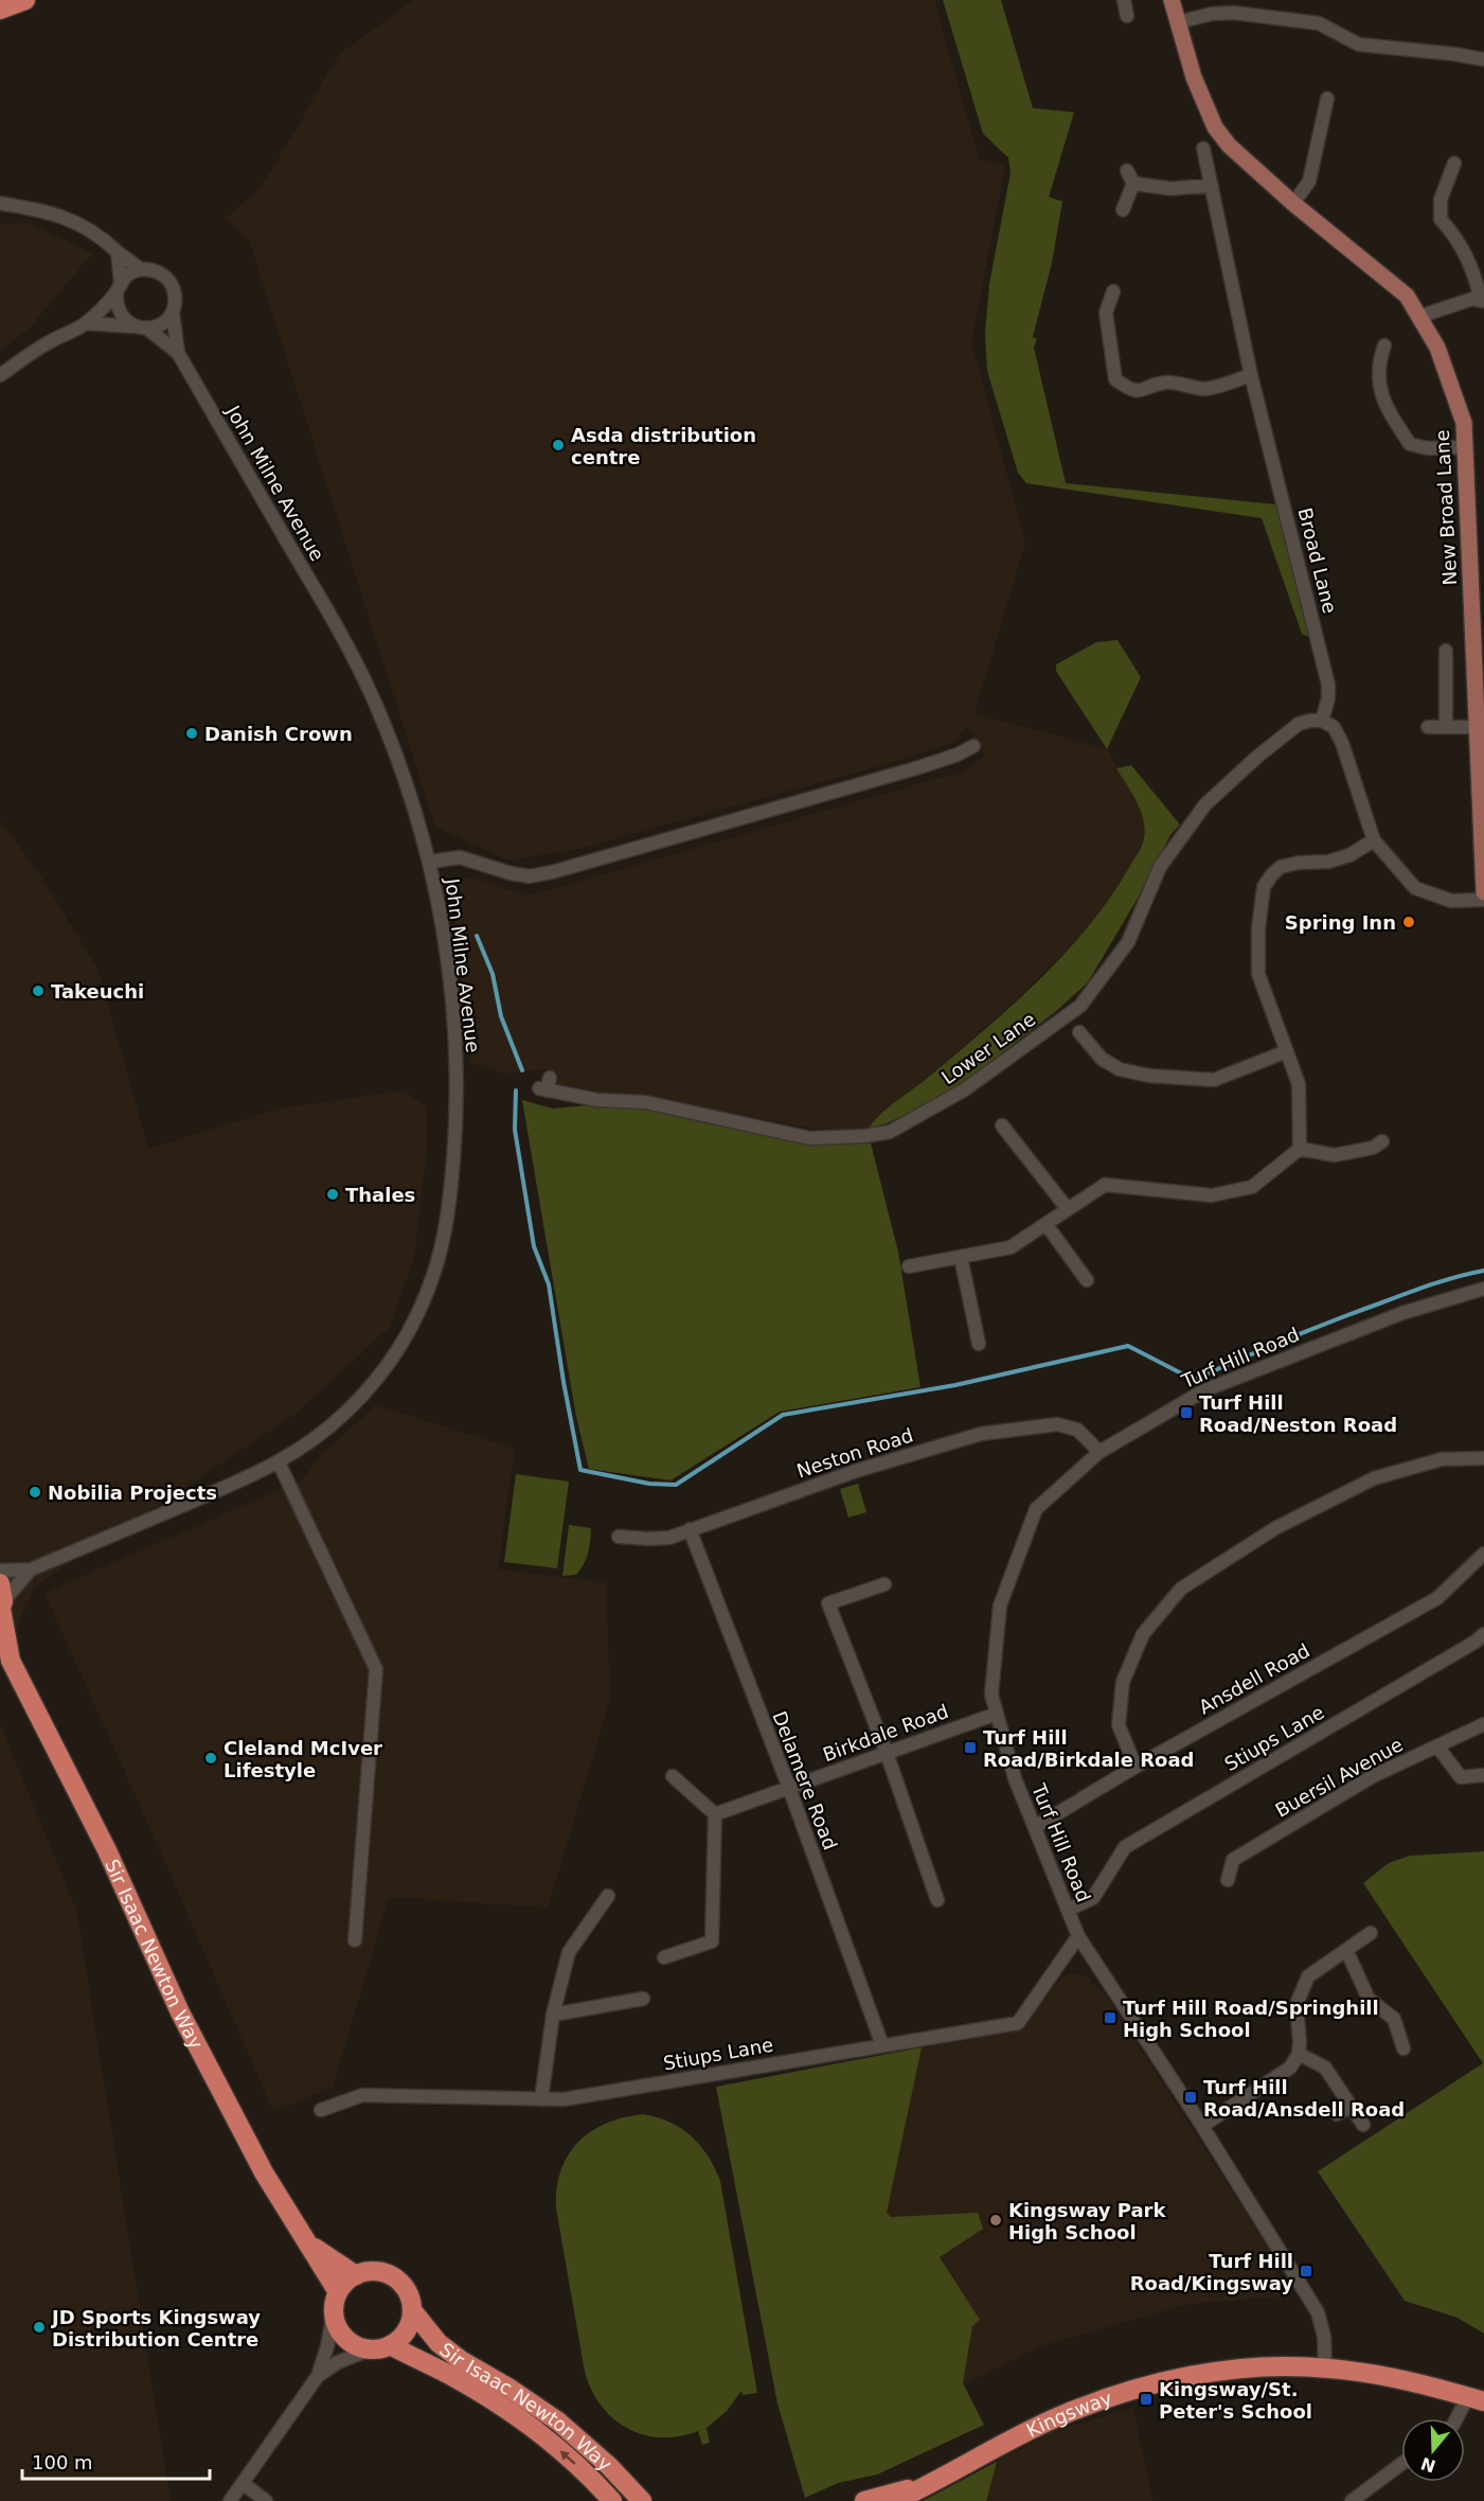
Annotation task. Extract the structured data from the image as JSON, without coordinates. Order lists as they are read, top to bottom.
{
  "streets": {
    "highway": ["Sir Isaac Newton Way", "Kingsway"],
    "main road": ["New Broad Lane"],
    "street": [
      "John Milne Avenue",
      "Broad Lane",
      "Lower Lane",
      "Turf Hill Road",
      "Neston Road",
      "Ansdell Road",
      "Birkdale Road",
      "Stiups Lane",
      "Buersil Avenue",
      "Delamere Road"
    ]
  },
  "crossings": [
    ["John Milne Avenue", "Sir Isaac Newton Way"],
    ["Broad Lane", "Lower Lane"],
    ["Turf Hill Road", "Neston Road"],
    ["Turf Hill Road", "Ansdell Road"],
    ["Turf Hill Road", "Birkdale Road"],
    ["Turf Hill Road", "Stiups Lane"],
    ["Turf Hill Road", "Kingsway"],
    ["Neston Road", "Delamere Road"],
    ["Birkdale Road", "Delamere Road"],
    ["Stiups Lane", "Delamere Road"]
  ],
  "places": {
    "other": [
      "Asda distribution centre",
      "Danish Crown",
      "Spring Inn",
      "Takeuchi",
      "Thales",
      "Nobilia Projects",
      "Cleland McIver Lifestyle",
      "Kingsway Park High School",
      "JD Sports Kingsway Distribution Centre"
    ],
    "transit": [
      "Turf Hill Road/Neston Road",
      "Turf Hill Road/Birkdale Road",
      "Turf Hill Road/Springhill High School",
      "Turf Hill Road/Ansdell Road",
      "Turf Hill Road/Kingsway",
      "Kingsway/St. Peter's School"
    ]
  },
  "scale_bar": "100 m",
  "north": "bottom"
}
